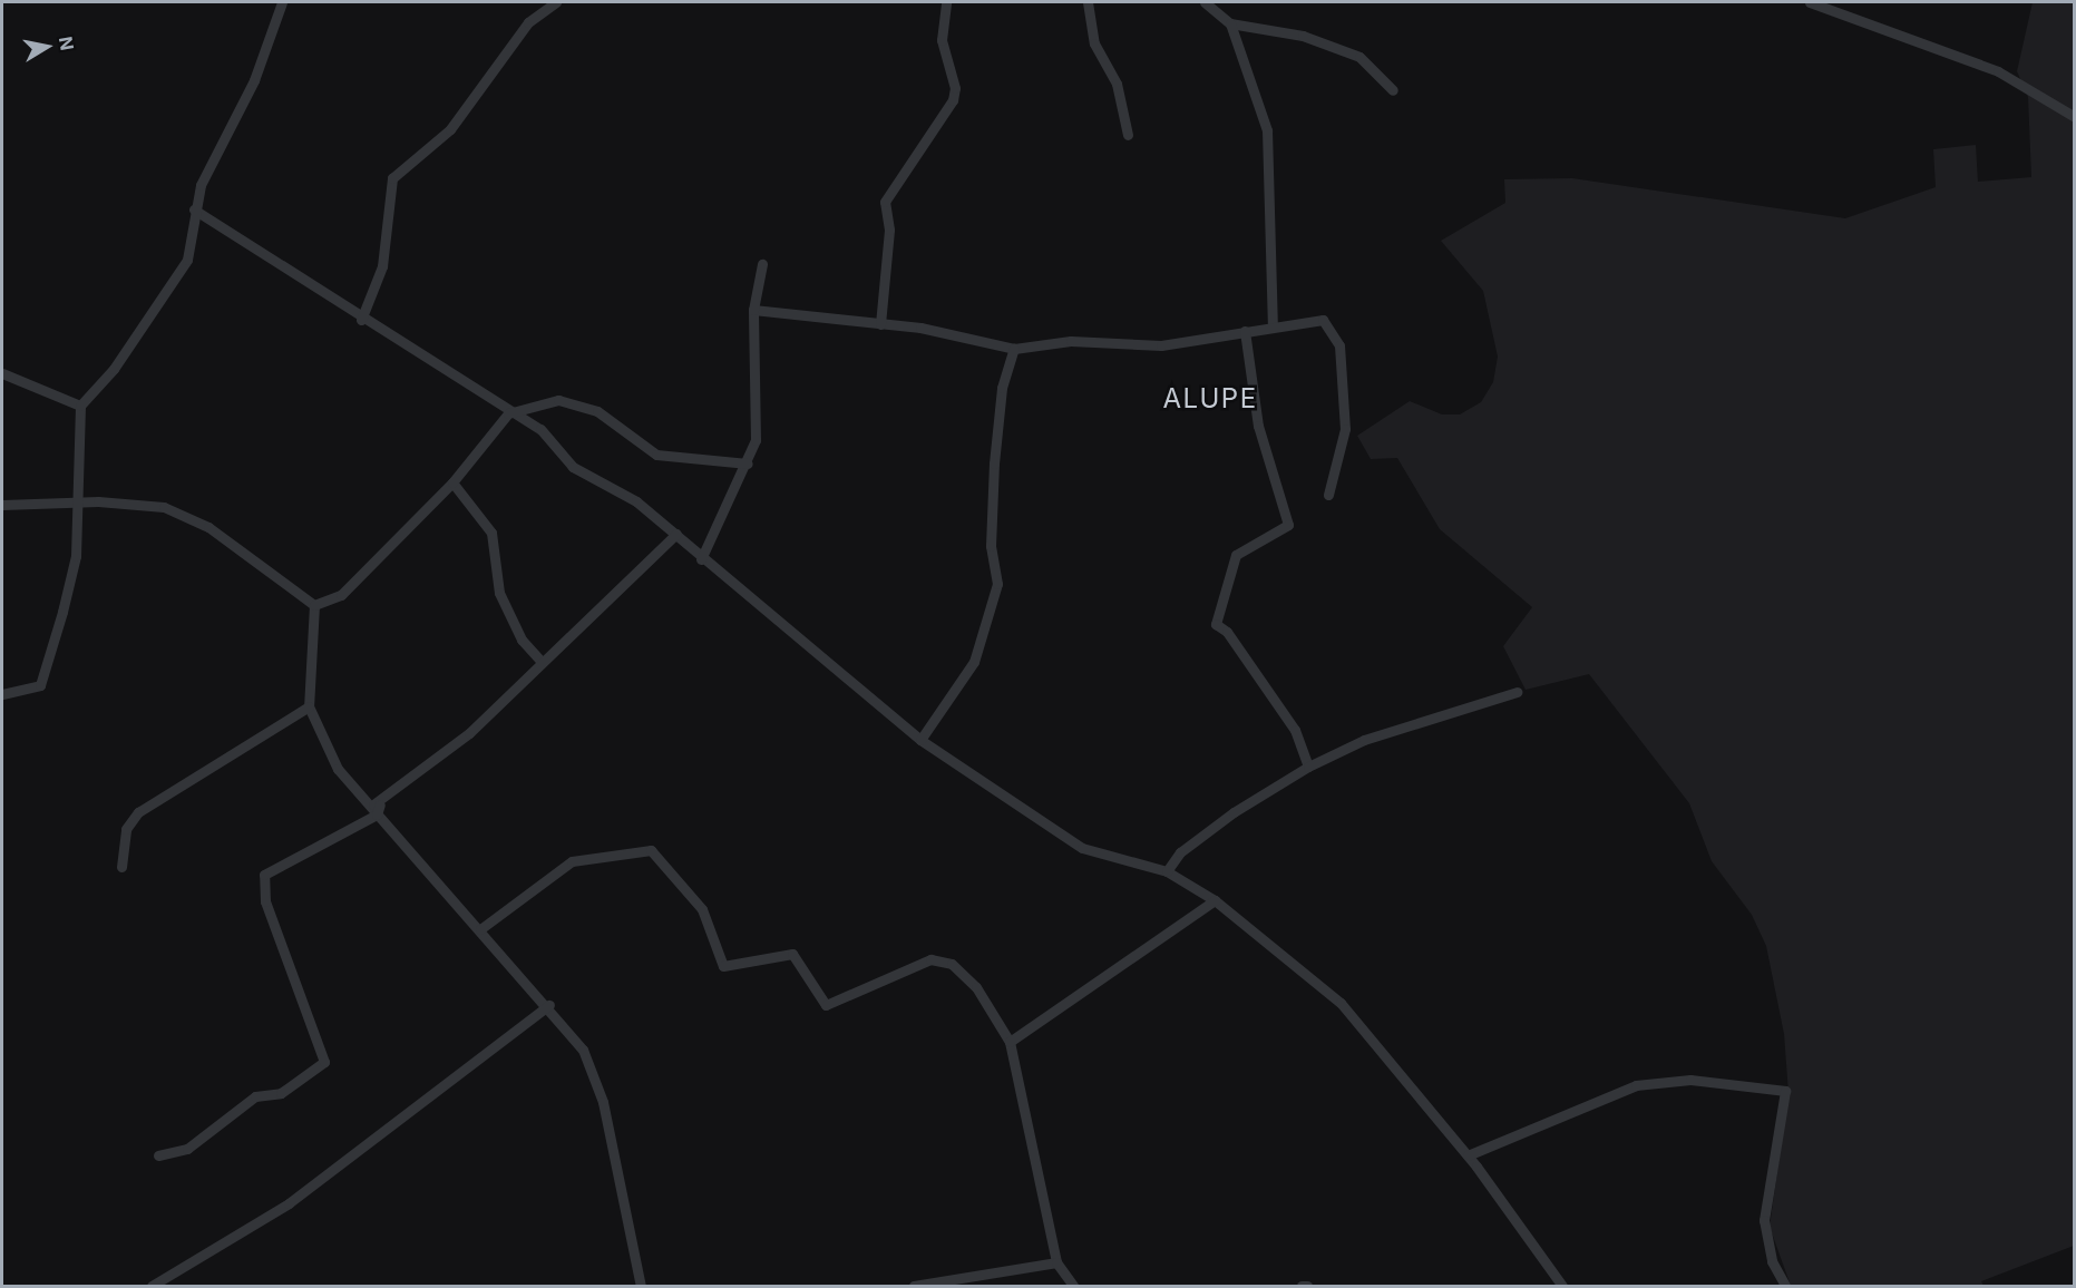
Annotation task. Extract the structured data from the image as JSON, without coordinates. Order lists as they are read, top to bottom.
{
  "districts": ["ALUPE"],
  "north": "right"
}
